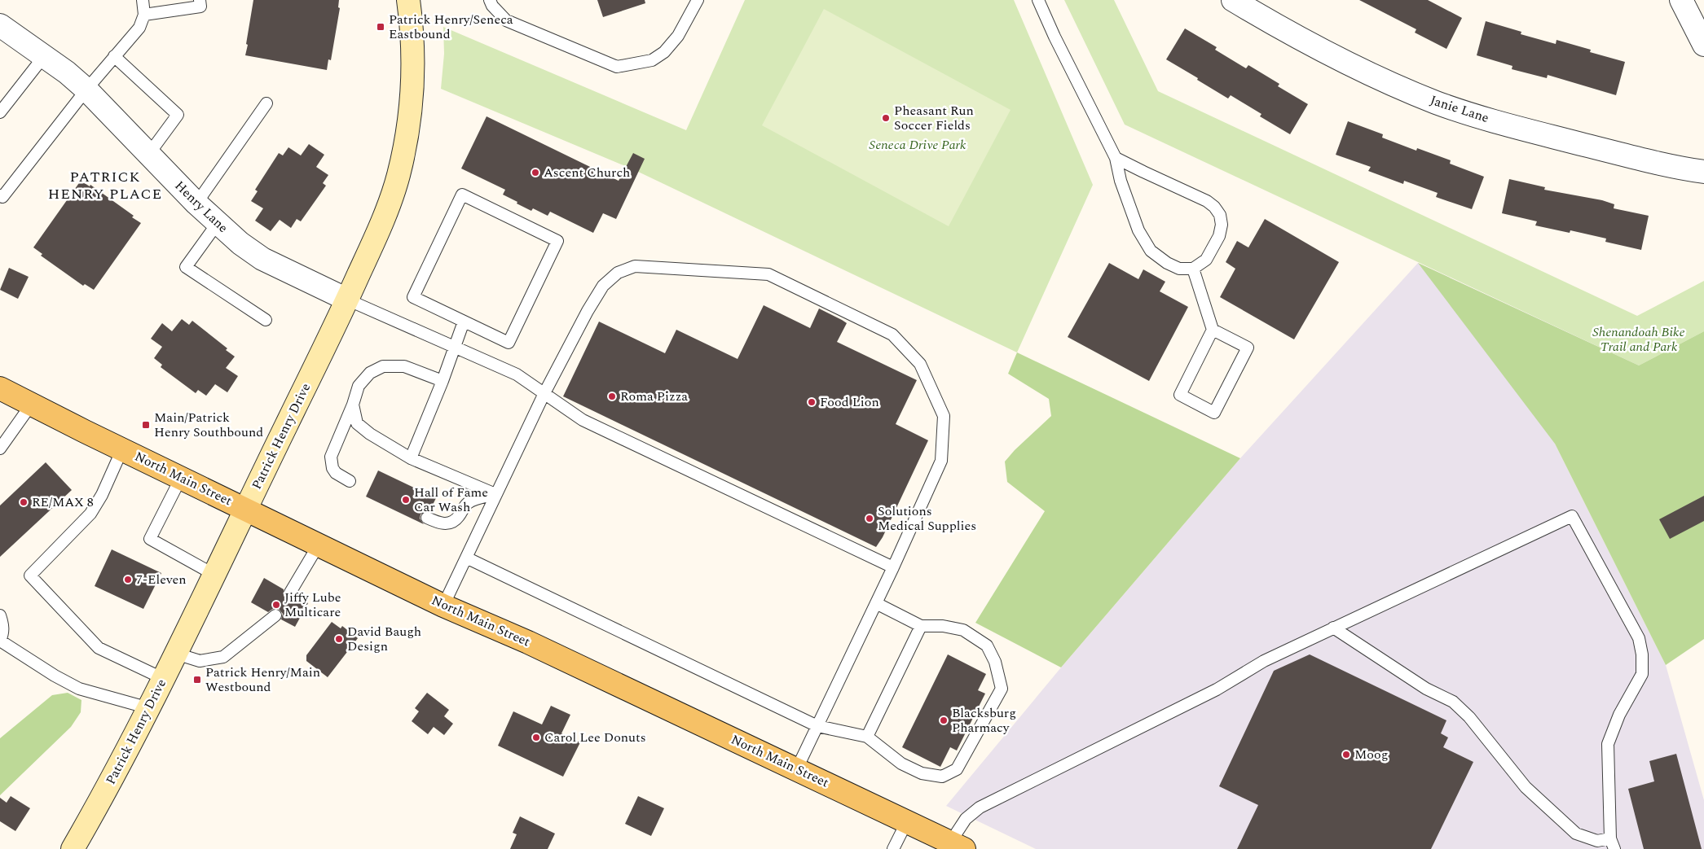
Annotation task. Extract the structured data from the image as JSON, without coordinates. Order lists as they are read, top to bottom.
{
  "streets": {
    "main road": ["Patrick Henry Drive", "North Main Street"],
    "street": ["Janie Lane", "Henry Lane"]
  },
  "crossings": [
    ["Henry Lane", "Patrick Henry Drive"],
    ["Patrick Henry Drive", "North Main Street"]
  ],
  "districts": ["PATRICK HENRY PLACE"],
  "parks": ["Seneca Drive Park", "Shenandoah Bike Trail and Park"],
  "places": {
    "transit": ["Patrick Henry/Seneca Eastbound", "Main/Patrick Henry Southbound", "Patrick Henry/Main Westbound"],
    "other": [
      "Pheasant Run Soccer Fields",
      "Ascent Church",
      "Roma Pizza",
      "Food Lion",
      "Hall of Fame Car Wash",
      "RE/MAX 8",
      "Solutions Medical Supplies",
      "7-Eleven",
      "Jiffy Lube Multicare",
      "David Baugh Design",
      "Blacksburg Pharmacy",
      "Carol Lee Donuts",
      "Moog"
    ]
  }
}
